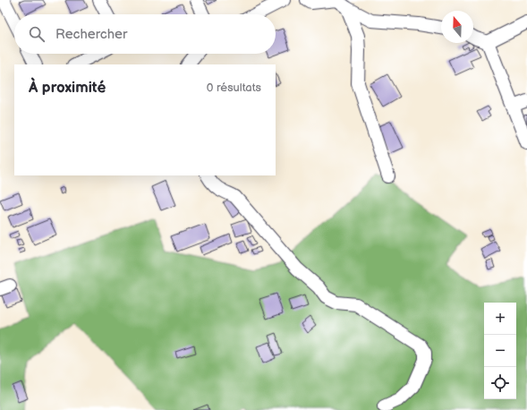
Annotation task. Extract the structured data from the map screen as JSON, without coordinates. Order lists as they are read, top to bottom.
{
  "north": "top",
  "page": {
    "search": "Rechercher",
    "heading": ["À proximité", "0 résultats"],
    "map_buttons": ["+", "−"]
  }
}
